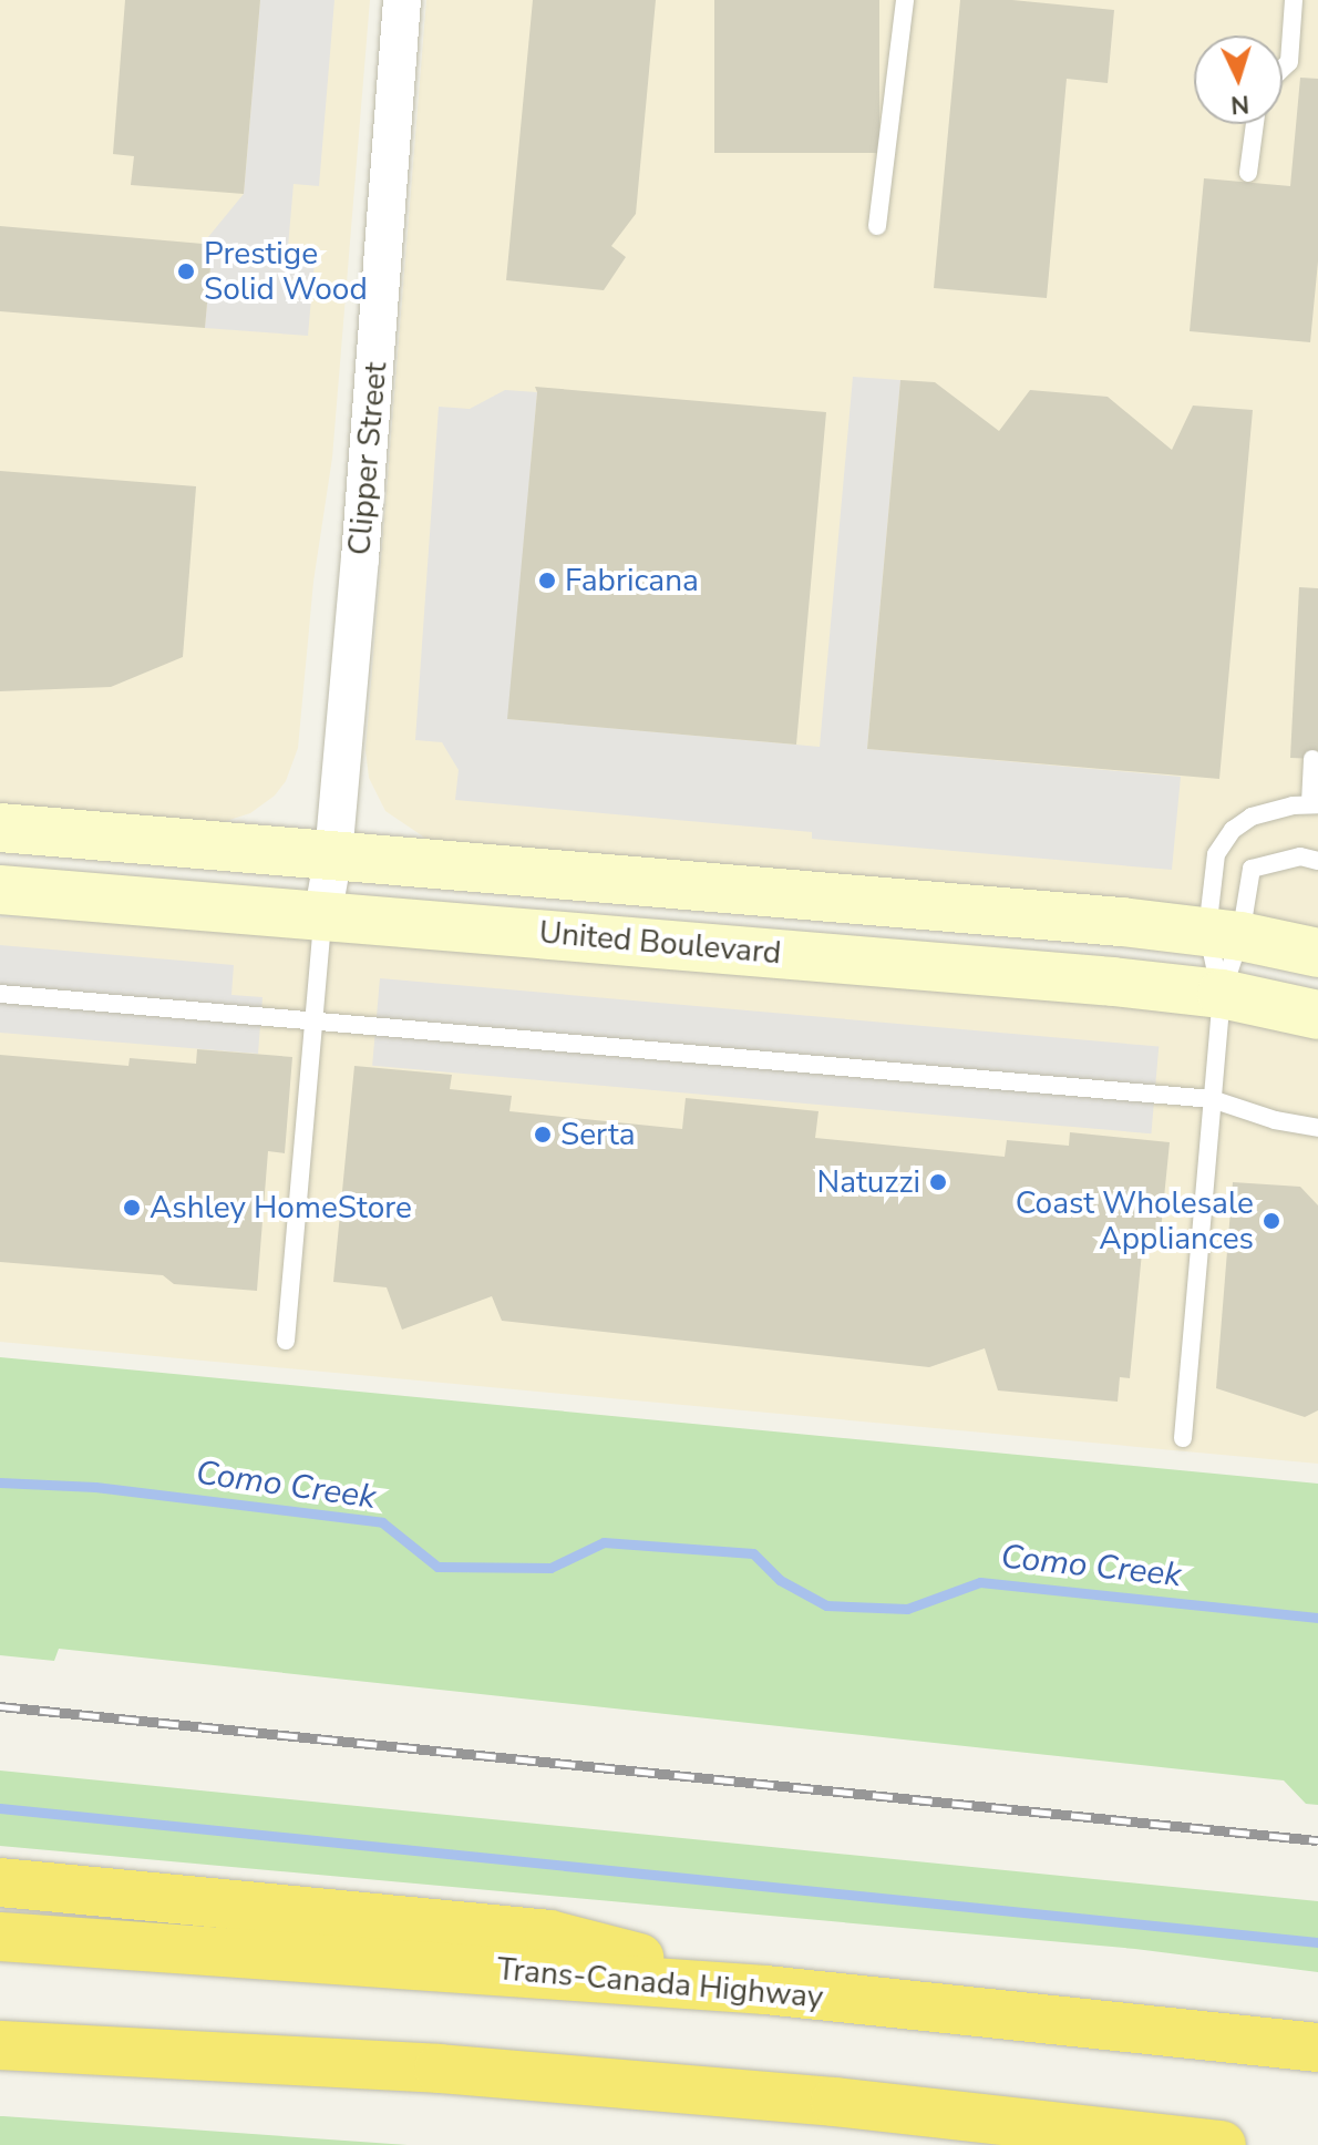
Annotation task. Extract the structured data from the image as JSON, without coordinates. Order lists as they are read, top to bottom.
{
  "streets": {
    "highway": ["Trans-Canada Highway"],
    "main road": ["United Boulevard"],
    "street": ["Clipper Street"]
  },
  "crossings": [
    ["Clipper Street", "United Boulevard"]
  ],
  "water": ["Como Creek"],
  "places": [
    "Prestige Solid Wood",
    "Fabricana",
    "Serta",
    "Natuzzi",
    "Ashley HomeStore",
    "Coast Wholesale Appliances"
  ],
  "north": "bottom"
}
